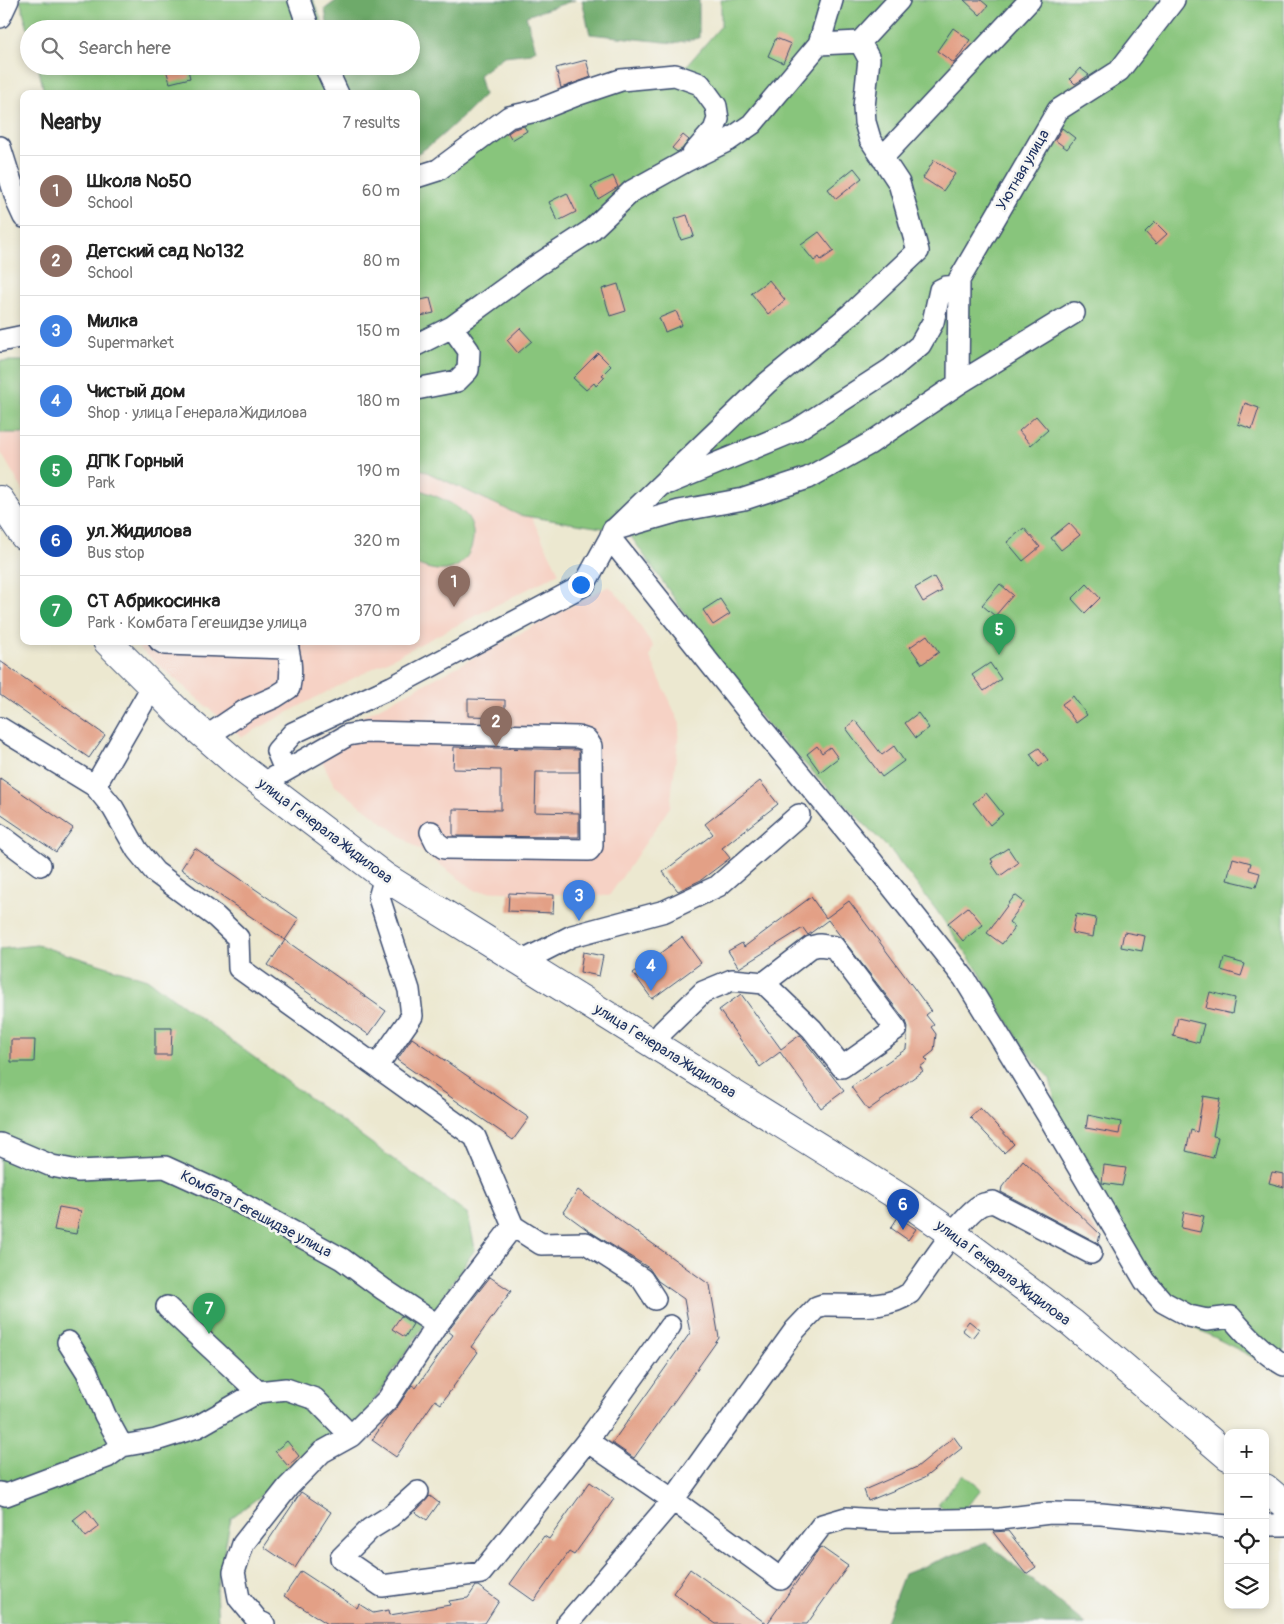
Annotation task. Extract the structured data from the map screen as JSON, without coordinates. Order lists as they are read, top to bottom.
{
  "streets": {
    "main road": ["улица Генерала Жидилова"],
    "street": ["Уютная улица", "Комбата Гегешидзе улица"]
  },
  "page": {
    "search": "Search here",
    "heading": ["Nearby", "7 results"],
    "list": [
      {
        "mark": "1",
        "name": "Школа №50",
        "note": "School",
        "value": "60 m"
      },
      {
        "mark": "2",
        "name": "Детский сад №132",
        "note": "School",
        "value": "80 m"
      },
      {
        "mark": "3",
        "name": "Милка",
        "note": "Supermarket",
        "value": "150 m"
      },
      {
        "mark": "4",
        "name": "Чистый дом",
        "note": "Shop · улица Генерала Жидилова",
        "value": "180 m"
      },
      {
        "mark": "5",
        "name": "ДПК Горный",
        "note": "Park",
        "value": "190 m"
      },
      {
        "mark": "6",
        "name": "ул. Жидилова",
        "note": "Bus stop",
        "value": "320 m"
      },
      {
        "mark": "7",
        "name": "СТ Абрикосинка",
        "note": "Park · Комбата Гегешидзе улица",
        "value": "370 m"
      }
    ],
    "pins": [
      "1",
      "5",
      "2",
      "3",
      "4",
      "6",
      "7"
    ],
    "map_buttons": ["+", "−"]
  }
}
